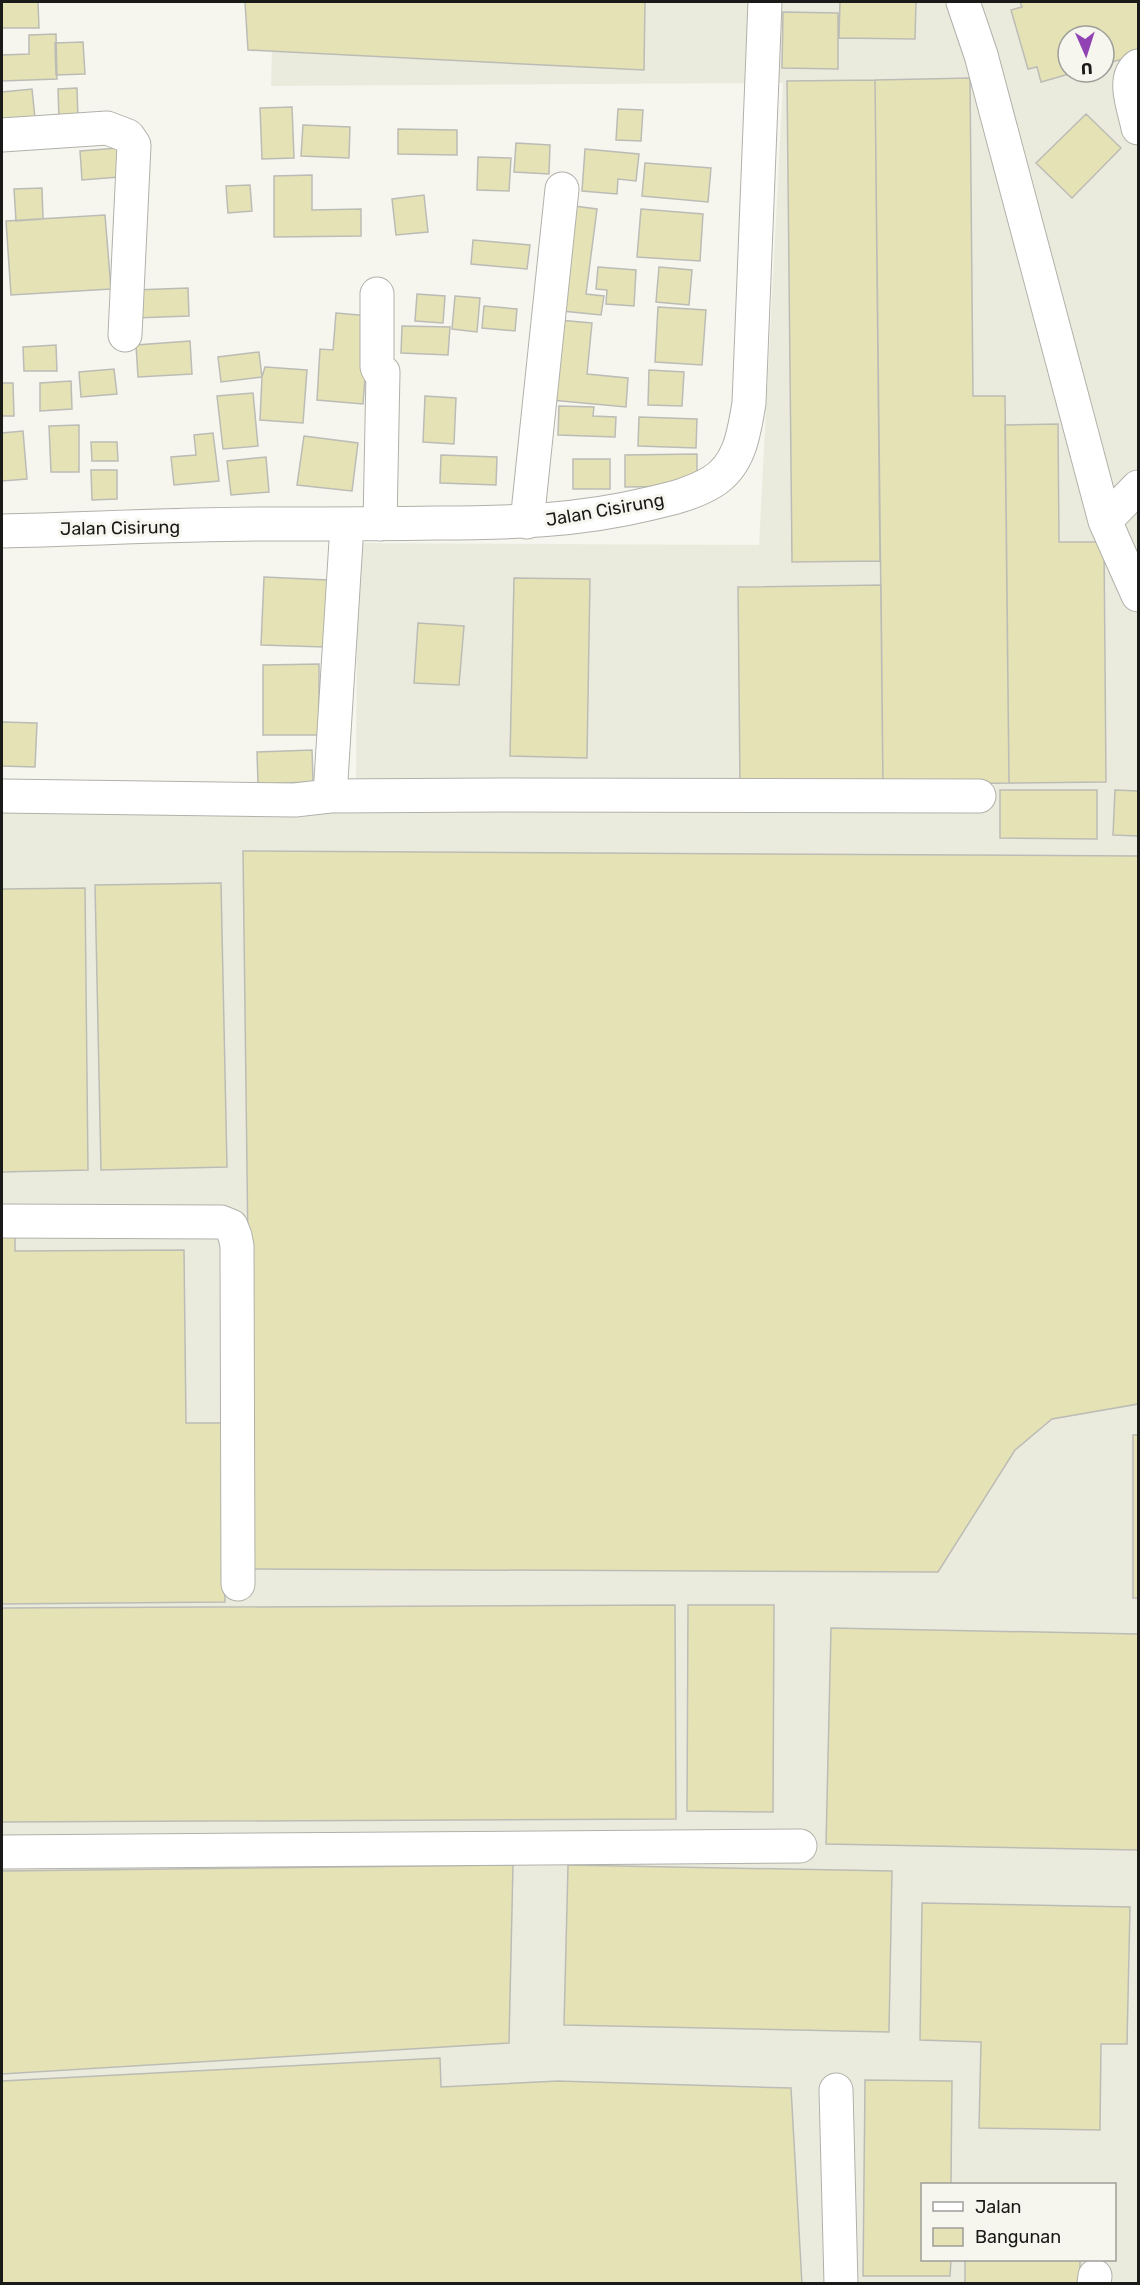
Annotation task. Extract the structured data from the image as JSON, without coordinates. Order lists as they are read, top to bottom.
{
  "streets": {
    "main road": ["Jalan Cisirung"]
  },
  "legend": ["Jalan", "Bangunan"],
  "north": "bottom"
}
